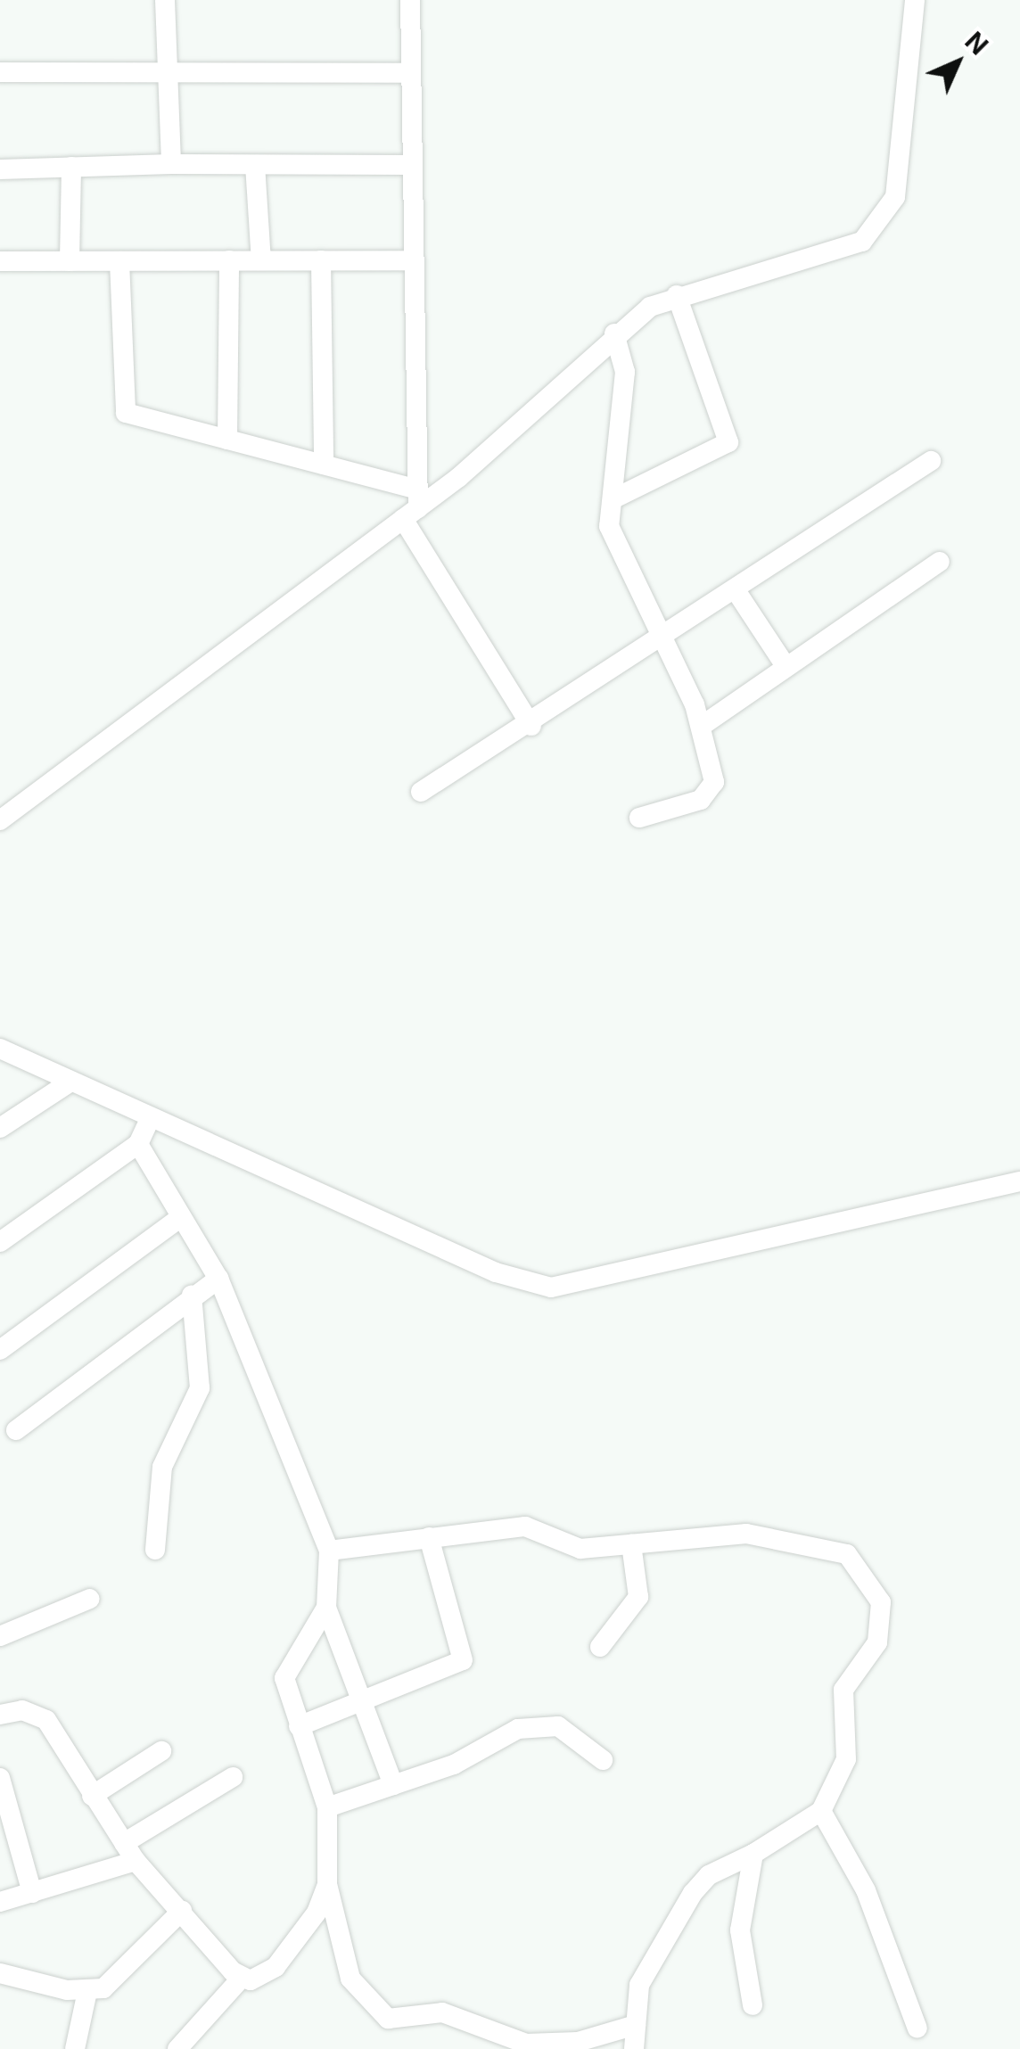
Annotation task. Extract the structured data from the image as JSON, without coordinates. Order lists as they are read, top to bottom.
{
  "north": "top right"
}
